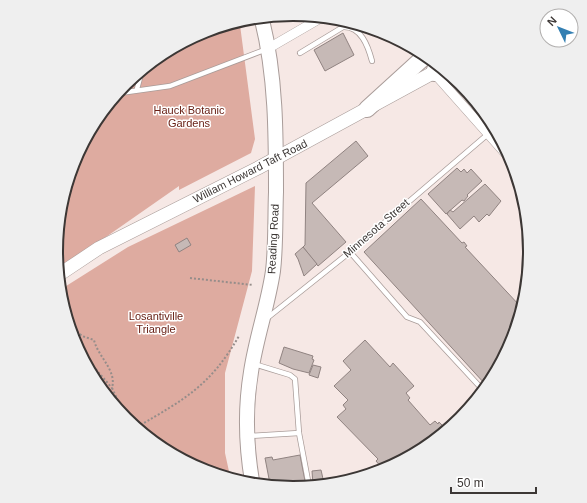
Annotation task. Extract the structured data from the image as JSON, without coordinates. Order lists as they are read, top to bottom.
{
  "streets": {
    "main road": ["William Howard Taft Road", "Reading Road"],
    "lane": ["Minnesota Street"]
  },
  "crossings": [
    ["William Howard Taft Road", "Reading Road"],
    ["Minnesota Street", "Reading Road"]
  ],
  "parks": ["Hauck Botanic Gardens", "Losantiville Triangle"],
  "scale_bar": "50 m",
  "north": "top left"
}
